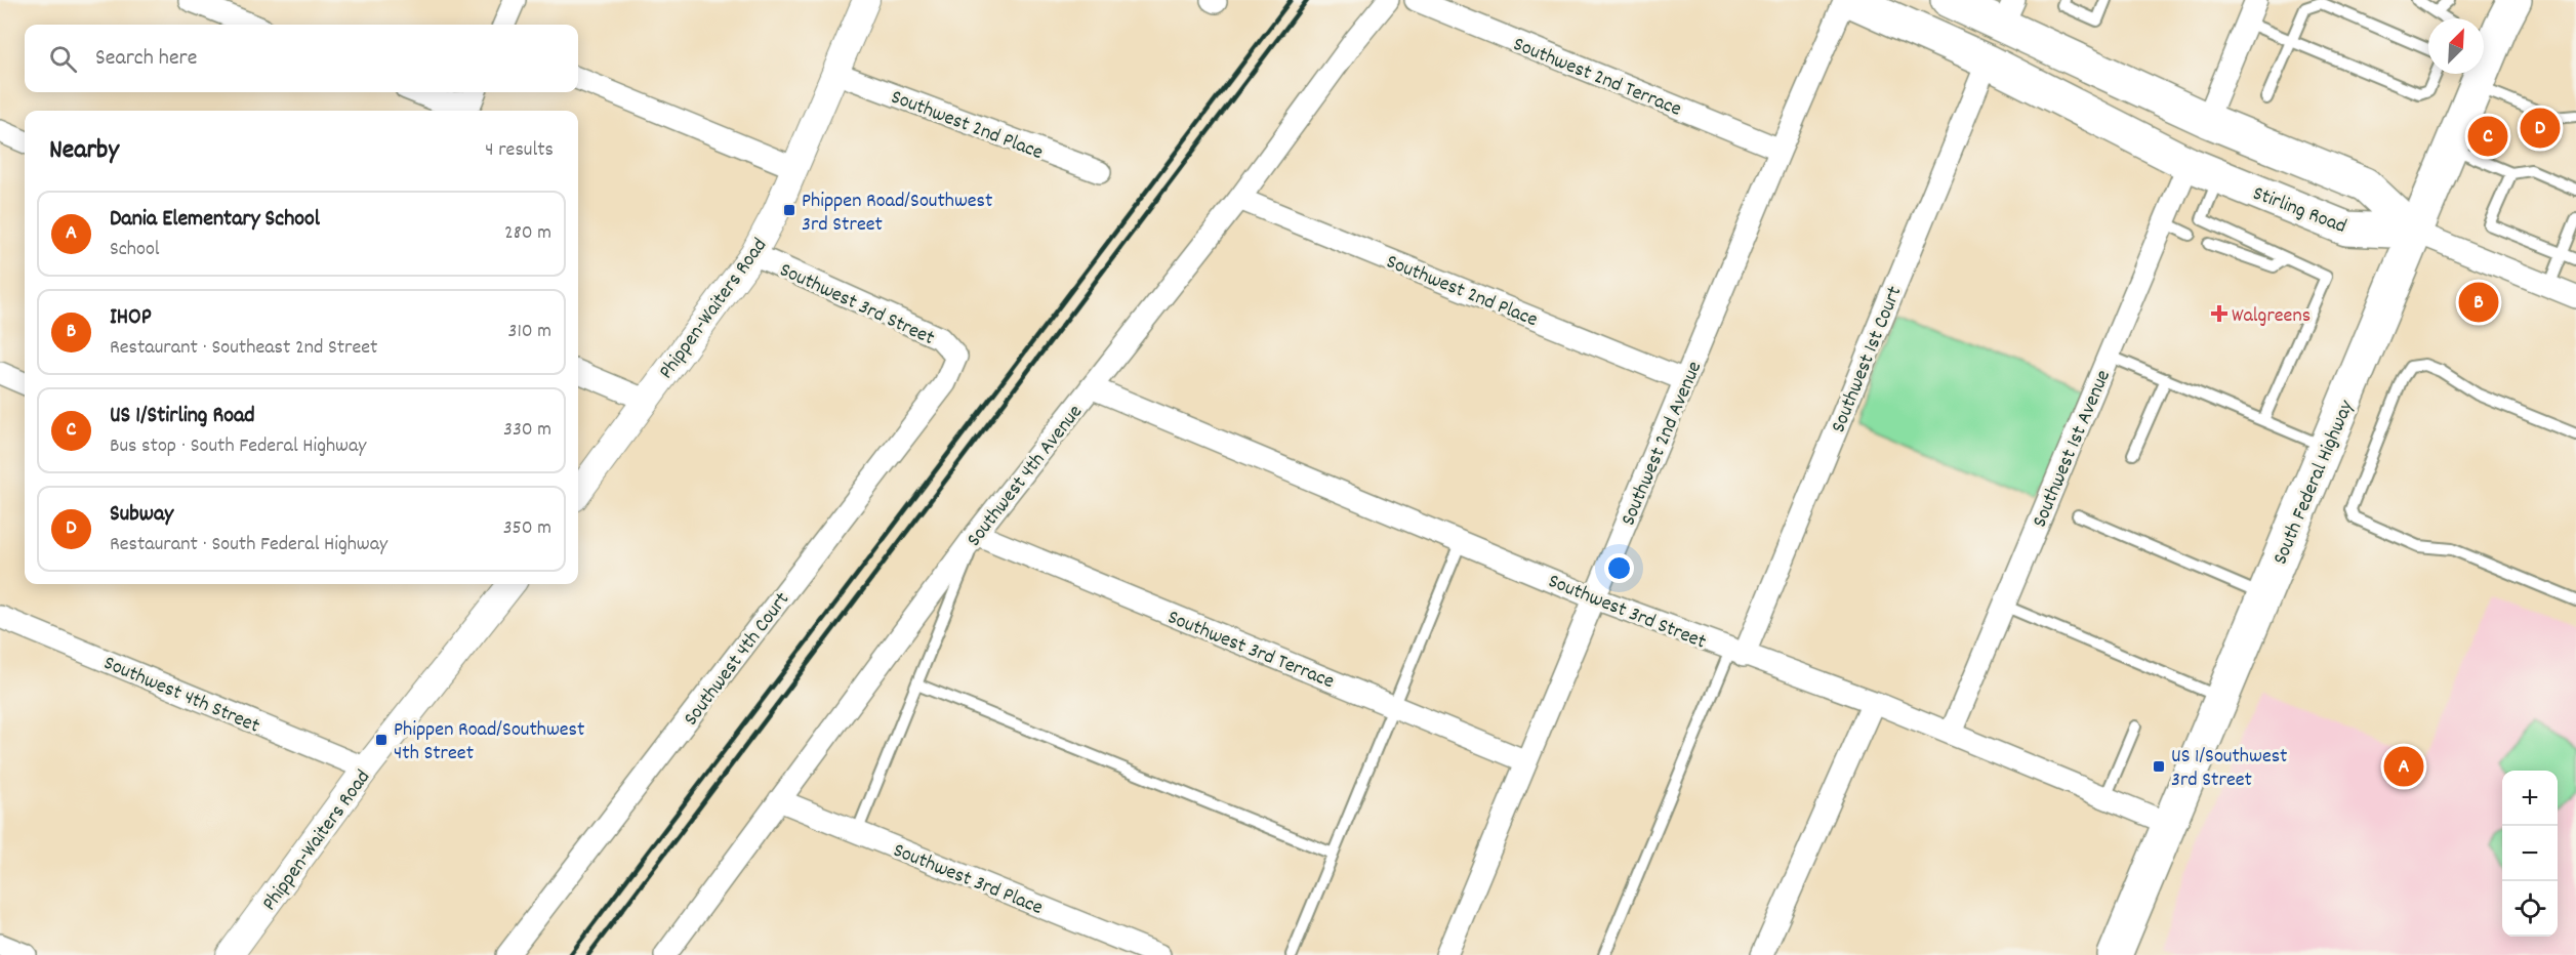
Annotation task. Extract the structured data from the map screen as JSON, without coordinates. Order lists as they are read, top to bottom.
{
  "streets": {
    "main road": ["Stirling Road", "South Federal Highway"],
    "street": [
      "Southwest 2nd Terrace",
      "Southwest 2nd Place",
      "Southwest 3rd Street",
      "Phippen-Waiters Road",
      "Southwest 1st Court",
      "Southwest 2nd Avenue",
      "Southwest 1st Avenue",
      "Southwest 4th Avenue",
      "Southwest 3rd Terrace",
      "Southwest 4th Court",
      "Southwest 4th Street",
      "Southwest 3rd Place"
    ]
  },
  "crossings": [
    ["Southwest 2nd Terrace", "Southwest 2nd Avenue"],
    ["Southwest 2nd Place", "Phippen-Waiters Road"],
    ["Southwest 2nd Place", "Southwest 2nd Avenue"],
    ["Southwest 2nd Place", "Southwest 4th Avenue"],
    ["Stirling Road", "Southwest 1st Court"],
    ["Stirling Road", "Southwest 2nd Avenue"],
    ["Stirling Road", "Southwest 1st Avenue"],
    ["Stirling Road", "South Federal Highway"],
    ["Southwest 3rd Street", "Phippen-Waiters Road"],
    ["Southwest 3rd Street", "Southwest 1st Court"],
    ["Southwest 3rd Street", "Southwest 2nd Avenue"],
    ["Southwest 3rd Street", "Southwest 1st Avenue"],
    ["Southwest 3rd Street", "Southwest 4th Avenue"],
    ["Southwest 3rd Street", "South Federal Highway"],
    ["Southwest 3rd Street", "Southwest 4th Court"],
    ["Phippen-Waiters Road", "Southwest 4th Street"],
    ["Southwest 2nd Avenue", "Southwest 3rd Terrace"],
    ["Southwest 4th Avenue", "Southwest 3rd Terrace"],
    ["Southwest 4th Avenue", "Southwest 3rd Place"]
  ],
  "places": {
    "transit": ["Phippen Road/Southwest 3rd Street", "Phippen Road/Southwest 4th Street", "US 1/Southwest 3rd Street"],
    "health": ["Walgreens"]
  },
  "north": "top right",
  "page": {
    "search": "Search here",
    "pins": [
      "D",
      "C",
      "B",
      "A"
    ],
    "heading": ["Nearby", "4 results"],
    "list": [
      {
        "mark": "A",
        "name": "Dania Elementary School",
        "note": "School",
        "value": "280 m"
      },
      {
        "mark": "B",
        "name": "IHOP",
        "note": "Restaurant · Southeast 2nd Street",
        "value": "310 m"
      },
      {
        "mark": "C",
        "name": "US 1/Stirling Road",
        "note": "Bus stop · South Federal Highway",
        "value": "330 m"
      },
      {
        "mark": "D",
        "name": "Subway",
        "note": "Restaurant · South Federal Highway",
        "value": "350 m"
      }
    ],
    "map_buttons": ["+", "−"]
  }
}
